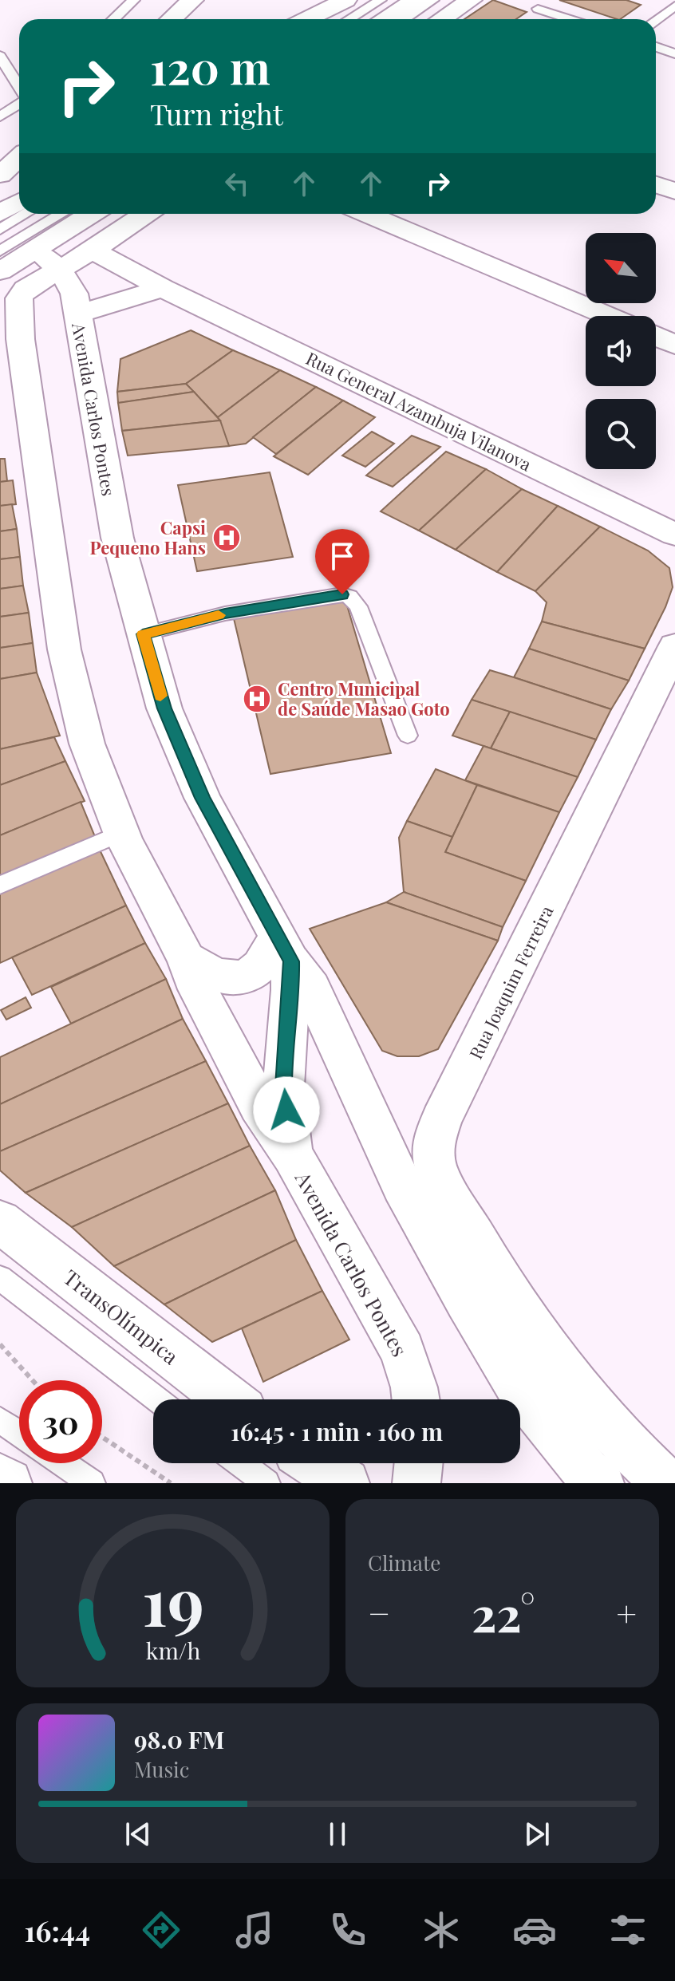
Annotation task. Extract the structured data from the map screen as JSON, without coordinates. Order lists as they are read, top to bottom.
{
  "streets": {
    "main road": [
      "Avenida Carlos Pontes",
      "Rua General Azambuja Vilanova",
      "Rua Joaquim Ferreira",
      "TransOlímpica"
    ]
  },
  "places": {
    "hospital": ["Capsi Pequeno Hans", "Centro Municipal de Saúde Masao Goto"]
  },
  "north": "top left",
  "page": {
    "turn": ["120 m", "Turn right"],
    "limit": "30",
    "trip": "16:45 · 1 min · 160 m",
    "tile": "Climate",
    "heat": ["−", "22°", "+"],
    "song": ["98.0 FM", "Music"],
    "tabs": "16:44",
    "gauge": ["19", "km/h"]
  }
}
